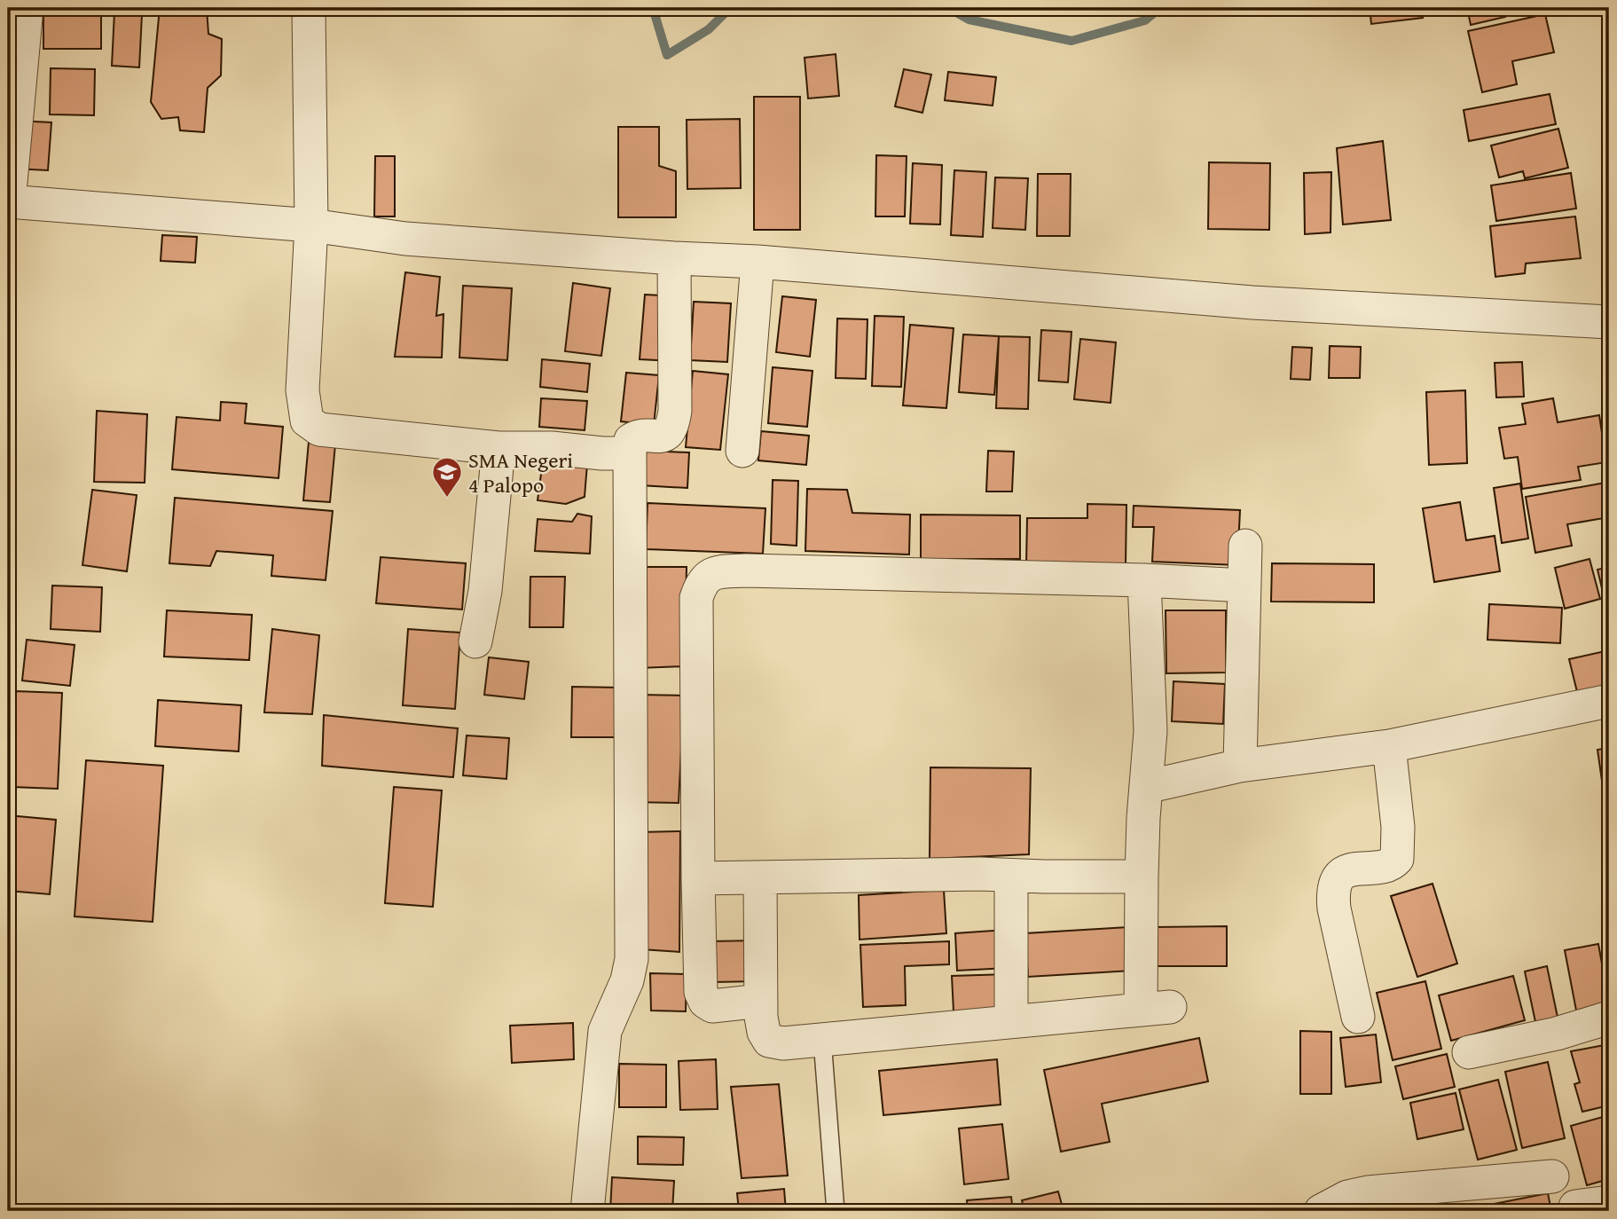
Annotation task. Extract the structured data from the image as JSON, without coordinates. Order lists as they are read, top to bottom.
{
  "places": {
    "school or university": ["SMA Negeri 4 Palopo"]
  }
}
